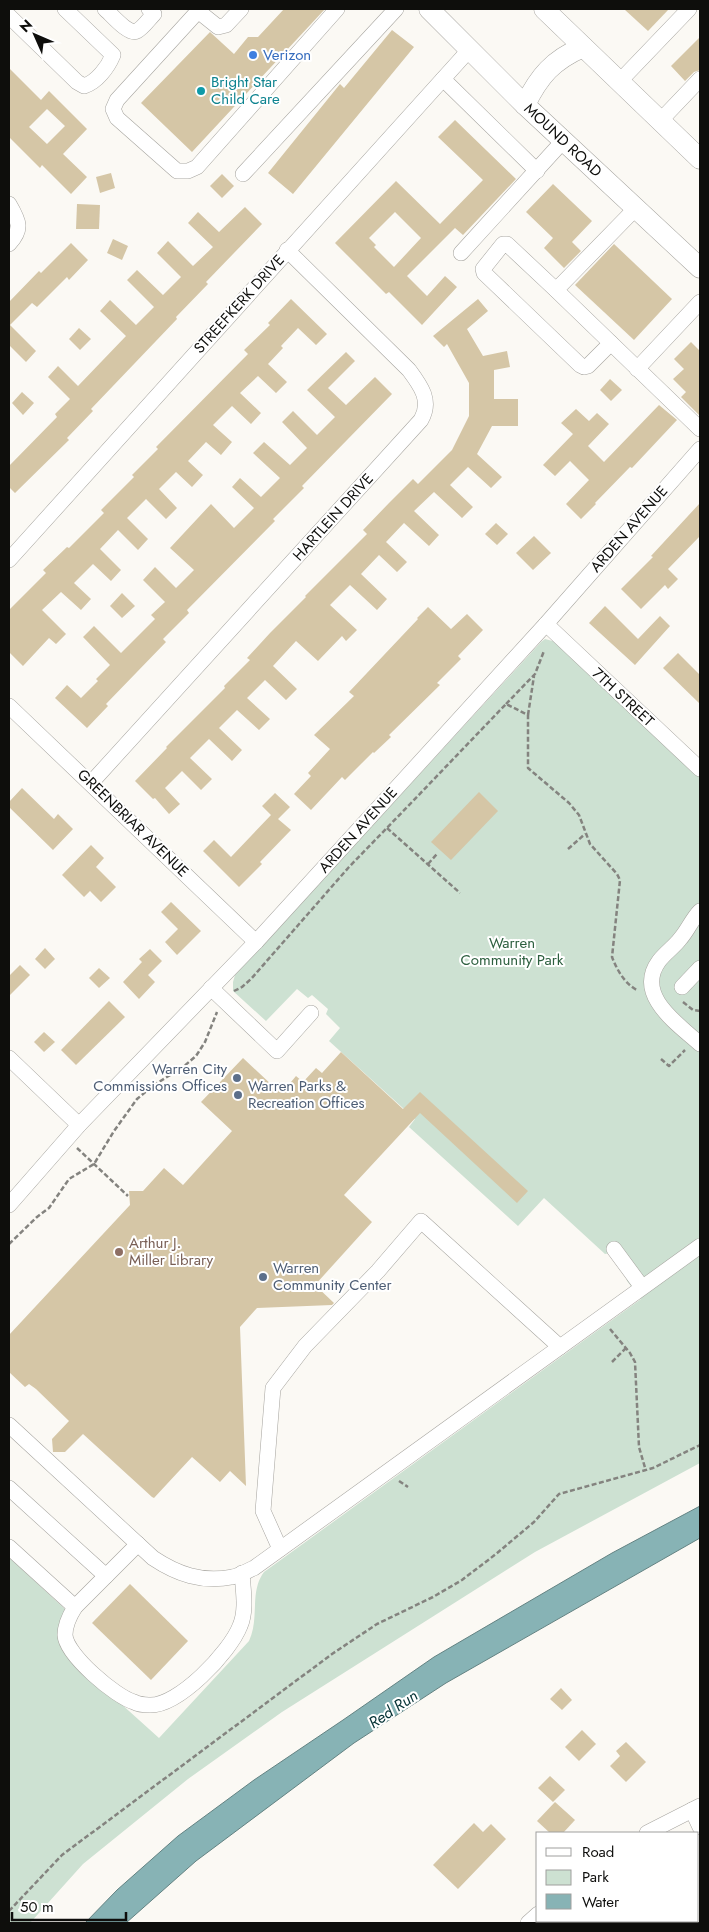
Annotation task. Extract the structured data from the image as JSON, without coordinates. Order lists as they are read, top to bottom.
{
  "streets": {
    "main road": ["MOUND ROAD"],
    "street": [
      "STREEFKERK DRIVE",
      "HARTLEIN DRIVE",
      "ARDEN AVENUE",
      "7TH STREET",
      "GREENBRIAR AVENUE"
    ]
  },
  "crossings": [
    ["MOUND ROAD", "STREEFKERK DRIVE"],
    ["STREEFKERK DRIVE", "HARTLEIN DRIVE"],
    ["HARTLEIN DRIVE", "GREENBRIAR AVENUE"],
    ["ARDEN AVENUE", "7TH STREET"],
    ["ARDEN AVENUE", "GREENBRIAR AVENUE"]
  ],
  "water": ["Red Run"],
  "parks": ["Warren Community Park"],
  "places": [
    "Verizon",
    "Bright Star Child Care",
    "Warren City Commissions Offices",
    "Warren Parks & Recreation Offices",
    "Arthur J. Miller Library",
    "Warren Community Center"
  ],
  "legend": ["Road", "Park", "Water"],
  "scale_bar": "50 m",
  "north": "top left"
}
